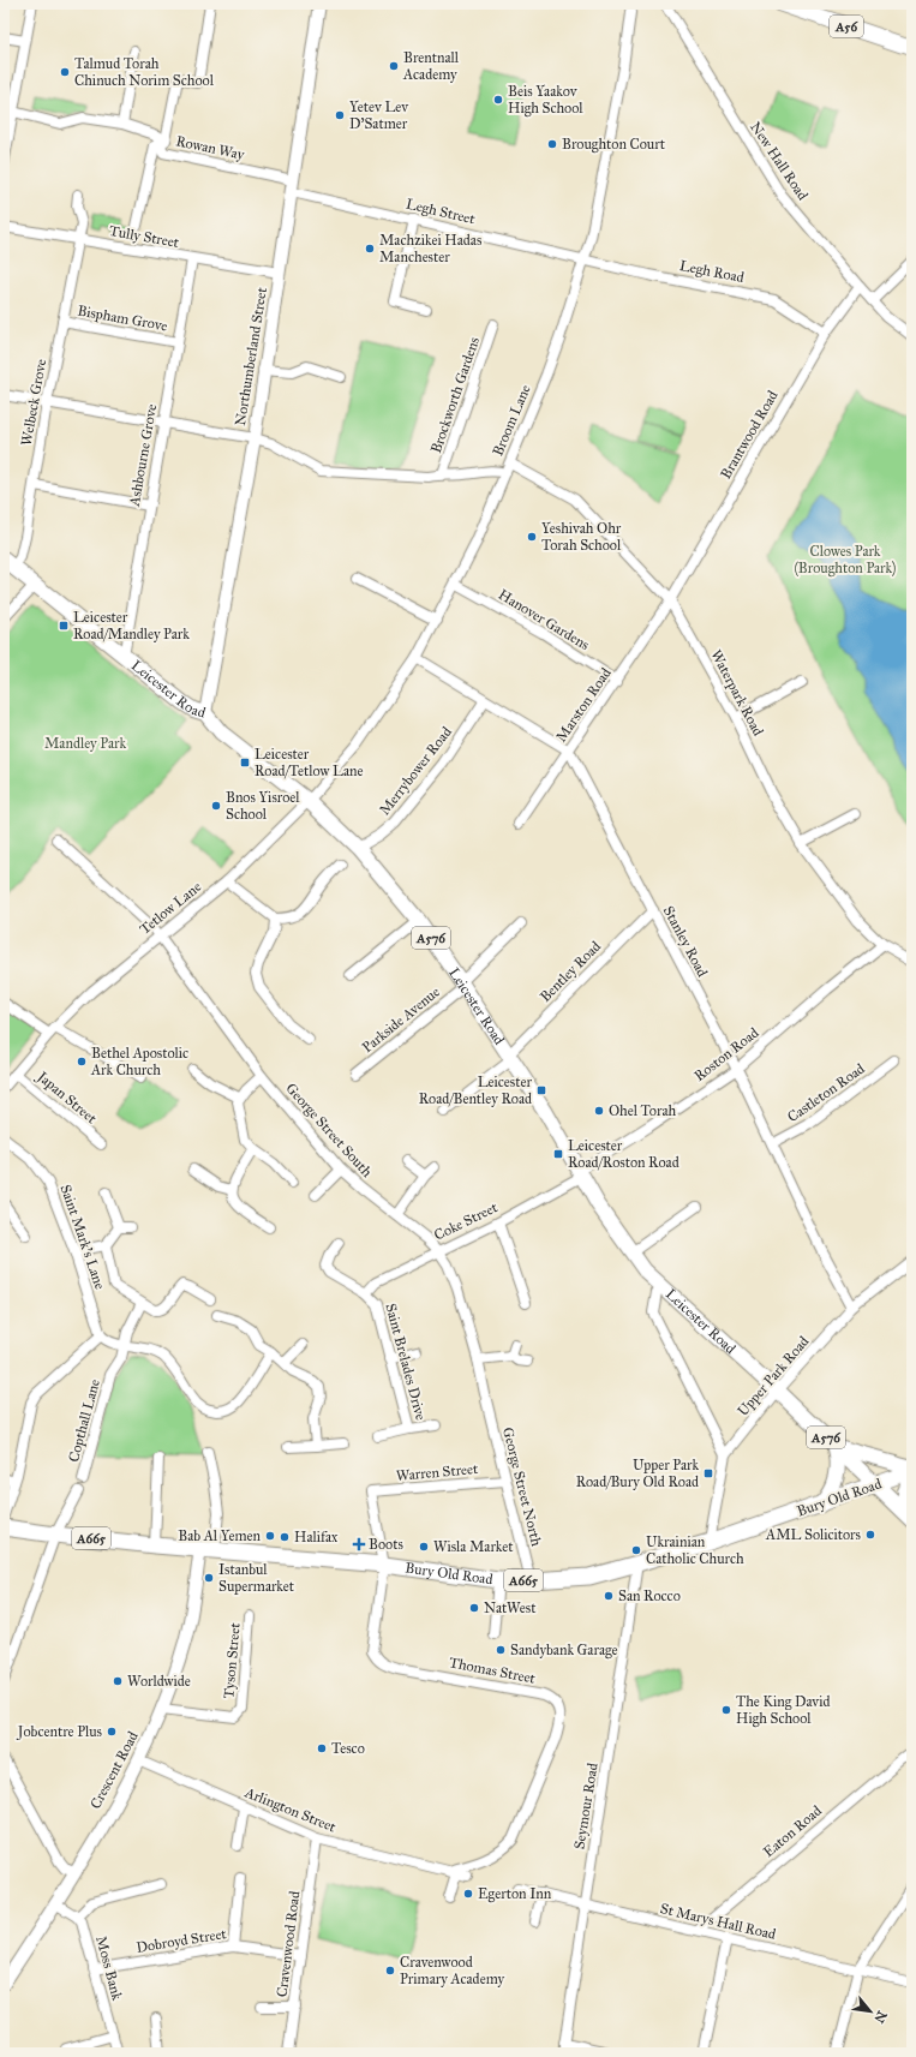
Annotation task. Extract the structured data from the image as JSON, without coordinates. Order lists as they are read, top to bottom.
{
  "streets": {
    "highway": [
      "A56",
      "A576",
      "Bury Old Road",
      "A665"
    ],
    "main road": ["Leicester Road"],
    "street": [
      "Rowan Way",
      "New Hall Road",
      "Legh Street",
      "Tully Street",
      "Legh Road",
      "Bispham Grove",
      "Northumberland Street",
      "Brockworth Gardens",
      "Welbeck Grove",
      "Broom Lane",
      "Brantwood Road",
      "Ashbourne Grove",
      "Hanover Gardens",
      "Waterpark Road",
      "Marston Road",
      "Merrybower Road",
      "Tetlow Lane",
      "Stanley Road",
      "Bentley Road",
      "Parkside Avenue",
      "Roston Road",
      "Castleton Road",
      "Japan Street",
      "George Street South",
      "Coke Street",
      "Saint Mark's Lane",
      "Saint Brelades Drive",
      "Upper Park Road",
      "Copthall Lane",
      "Warren Street",
      "George Street North",
      "Tyson Street",
      "Thomas Street",
      "Crescent Road",
      "Seymour Road",
      "Arlington Street",
      "Eaton Road",
      "St Marys Hall Road",
      "Dobroyd Street",
      "Cravenwood Road",
      "Moss Bank"
    ]
  },
  "crossings": [
    ["Rowan Way", "Legh Street"],
    ["Rowan Way", "Northumberland Street"],
    ["New Hall Road", "Brantwood Road"],
    ["Legh Street", "Legh Road"],
    ["Legh Street", "Northumberland Street"],
    ["Legh Street", "Broom Lane"],
    ["Tully Street", "Northumberland Street"],
    ["Tully Street", "Welbeck Grove"],
    ["Tully Street", "Ashbourne Grove"],
    ["Legh Road", "Broom Lane"],
    ["Legh Road", "Brantwood Road"],
    ["Bispham Grove", "Welbeck Grove"],
    ["Bispham Grove", "Ashbourne Grove"],
    ["Northumberland Street", "Leicester Road"],
    ["Welbeck Grove", "Leicester Road"],
    ["Broom Lane", "Hanover Gardens"],
    ["Broom Lane", "Leicester Road"],
    ["Broom Lane", "Waterpark Road"],
    ["Broom Lane", "Tetlow Lane"],
    ["Brantwood Road", "Waterpark Road"],
    ["Brantwood Road", "Marston Road"],
    ["Ashbourne Grove", "Leicester Road"],
    ["Hanover Gardens", "Marston Road"],
    ["Leicester Road", "Merrybower Road"],
    ["Leicester Road", "Tetlow Lane"],
    ["Leicester Road", "A576"],
    ["Leicester Road", "Bentley Road"],
    ["Leicester Road", "Parkside Avenue"],
    ["Leicester Road", "Roston Road"],
    ["Leicester Road", "Coke Street"],
    ["Leicester Road", "Upper Park Road"],
    ["Leicester Road", "Bury Old Road"],
    ["Waterpark Road", "Marston Road"],
    ["Waterpark Road", "Roston Road"],
    ["Marston Road", "Stanley Road"],
    ["Tetlow Lane", "Japan Street"],
    ["Tetlow Lane", "George Street South"],
    ["A576", "Bury Old Road"],
    ["Stanley Road", "Bentley Road"],
    ["Stanley Road", "Roston Road"],
    ["Stanley Road", "Castleton Road"],
    ["Stanley Road", "Upper Park Road"],
    ["Roston Road", "Coke Street"],
    ["George Street South", "Coke Street"],
    ["George Street South", "George Street North"],
    ["Coke Street", "Saint Brelades Drive"],
    ["Upper Park Road", "Bury Old Road"],
    ["Warren Street", "George Street North"],
    ["Warren Street", "Thomas Street"],
    ["George Street North", "Bury Old Road"],
    ["Bury Old Road", "A665"],
    ["Bury Old Road", "Thomas Street"],
    ["Bury Old Road", "Crescent Road"],
    ["Bury Old Road", "Seymour Road"],
    ["A665", "Crescent Road"],
    ["Tyson Street", "Crescent Road"],
    ["Thomas Street", "Arlington Street"],
    ["Crescent Road", "Arlington Street"],
    ["Seymour Road", "St Marys Hall Road"],
    ["Arlington Street", "Cravenwood Road"],
    ["Eaton Road", "St Marys Hall Road"],
    ["Dobroyd Street", "Cravenwood Road"],
    ["Dobroyd Street", "Moss Bank"]
  ],
  "parks": ["Clowes Park (Broughton Park)", "Mandley Park"],
  "places": {
    "other": [
      "Brentnall Academy",
      "Talmud Torah Chinuch Norim School",
      "Beis Yaakov High School",
      "Yetev Lev D'Satmer",
      "Broughton Court",
      "Machzikei Hadas Manchester",
      "Yeshivah Ohr Torah School",
      "Bnos Yisroel School",
      "Bethel Apostolic Ark Church",
      "Ohel Torah",
      "AML Solicitors",
      "Bab Al Yemen",
      "Halifax",
      "Wisla Market",
      "Ukrainian Catholic Church",
      "Istanbul Supermarket",
      "San Rocco",
      "NatWest",
      "Sandybank Garage",
      "Worldwide",
      "The King David High School",
      "Jobcentre Plus",
      "Tesco",
      "Egerton Inn",
      "Cravenwood Primary Academy"
    ],
    "transit": [
      "Leicester Road/Mandley Park",
      "Leicester Road/Tetlow Lane",
      "Leicester Road/Bentley Road",
      "Leicester Road/Roston Road",
      "Upper Park Road/Bury Old Road"
    ],
    "health": ["Boots"]
  },
  "north": "bottom right"
}
